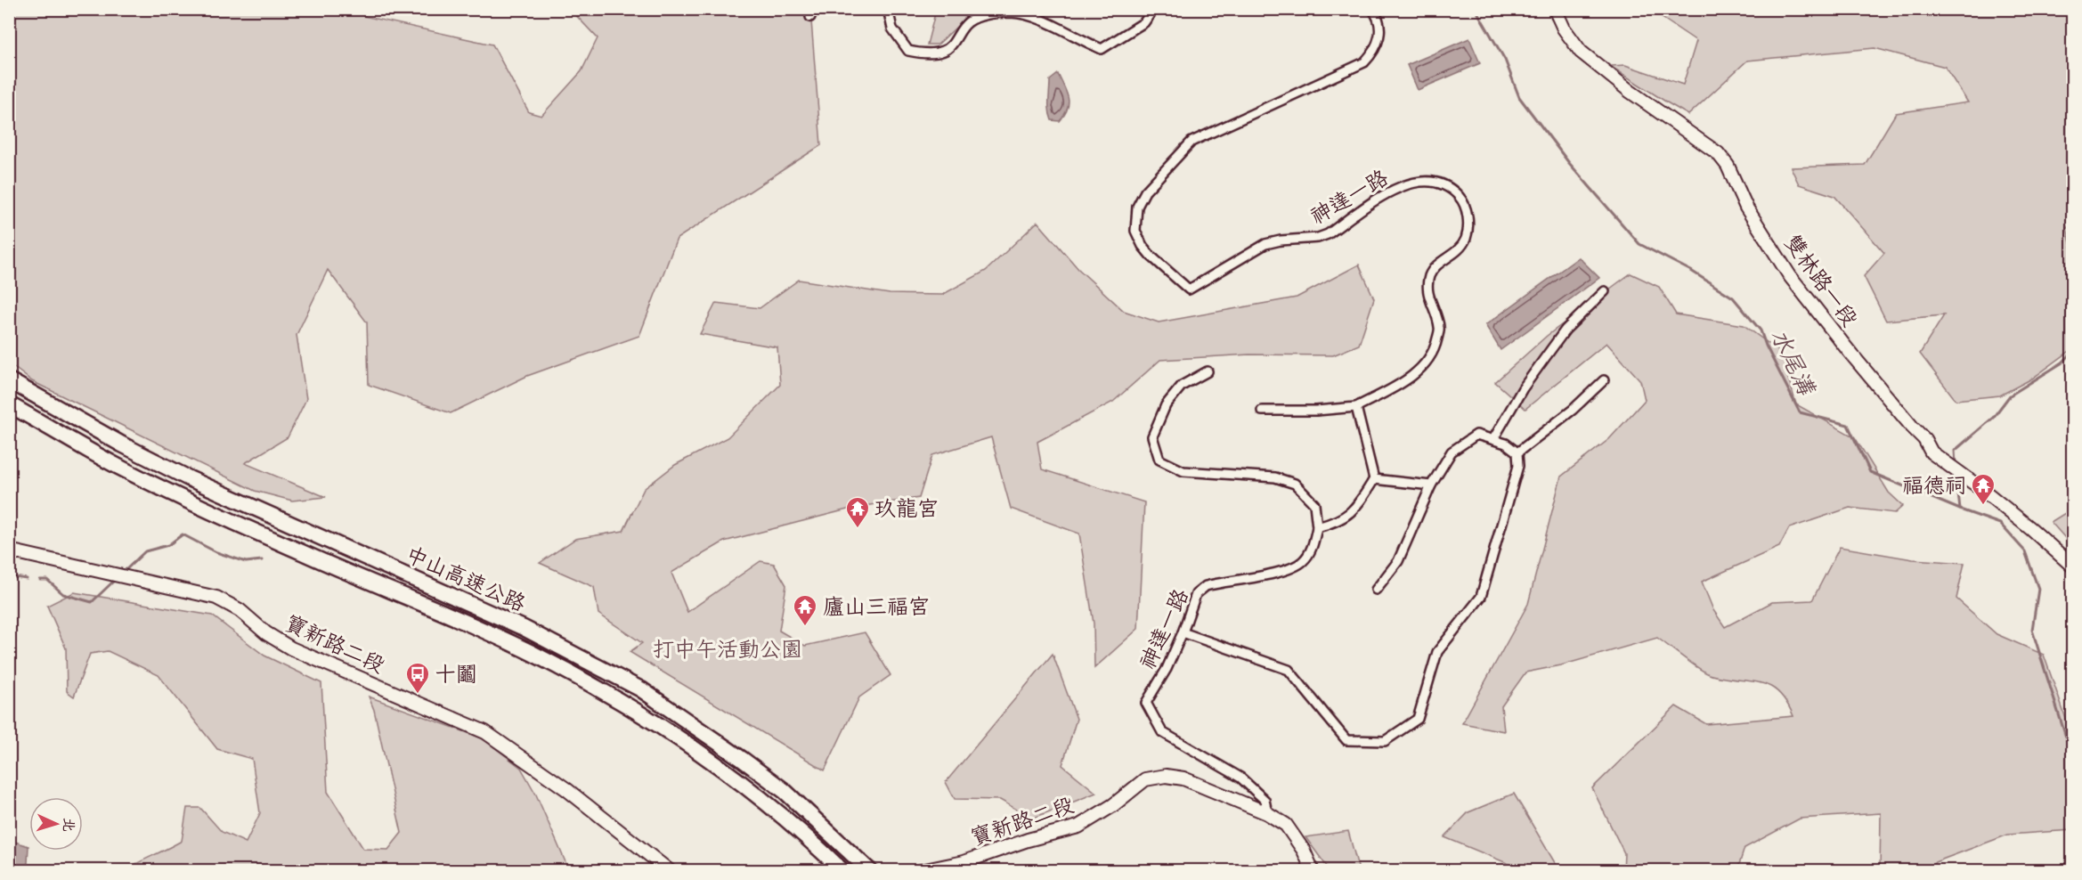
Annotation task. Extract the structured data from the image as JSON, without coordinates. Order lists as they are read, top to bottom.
{
  "streets": {
    "highway": ["中山高速公路"],
    "street": ["神達一路", "雙林路一段", "寶新路二段"]
  },
  "crossings": [
    ["神達一路", "寶新路二段"]
  ],
  "water": ["水尾溝"],
  "parks": ["打中午活動公園"],
  "places": {
    "temple": ["福德祠", "玖龍宮", "廬山三福宫"],
    "bus stop": ["十鬮"]
  },
  "north": "right"
}
